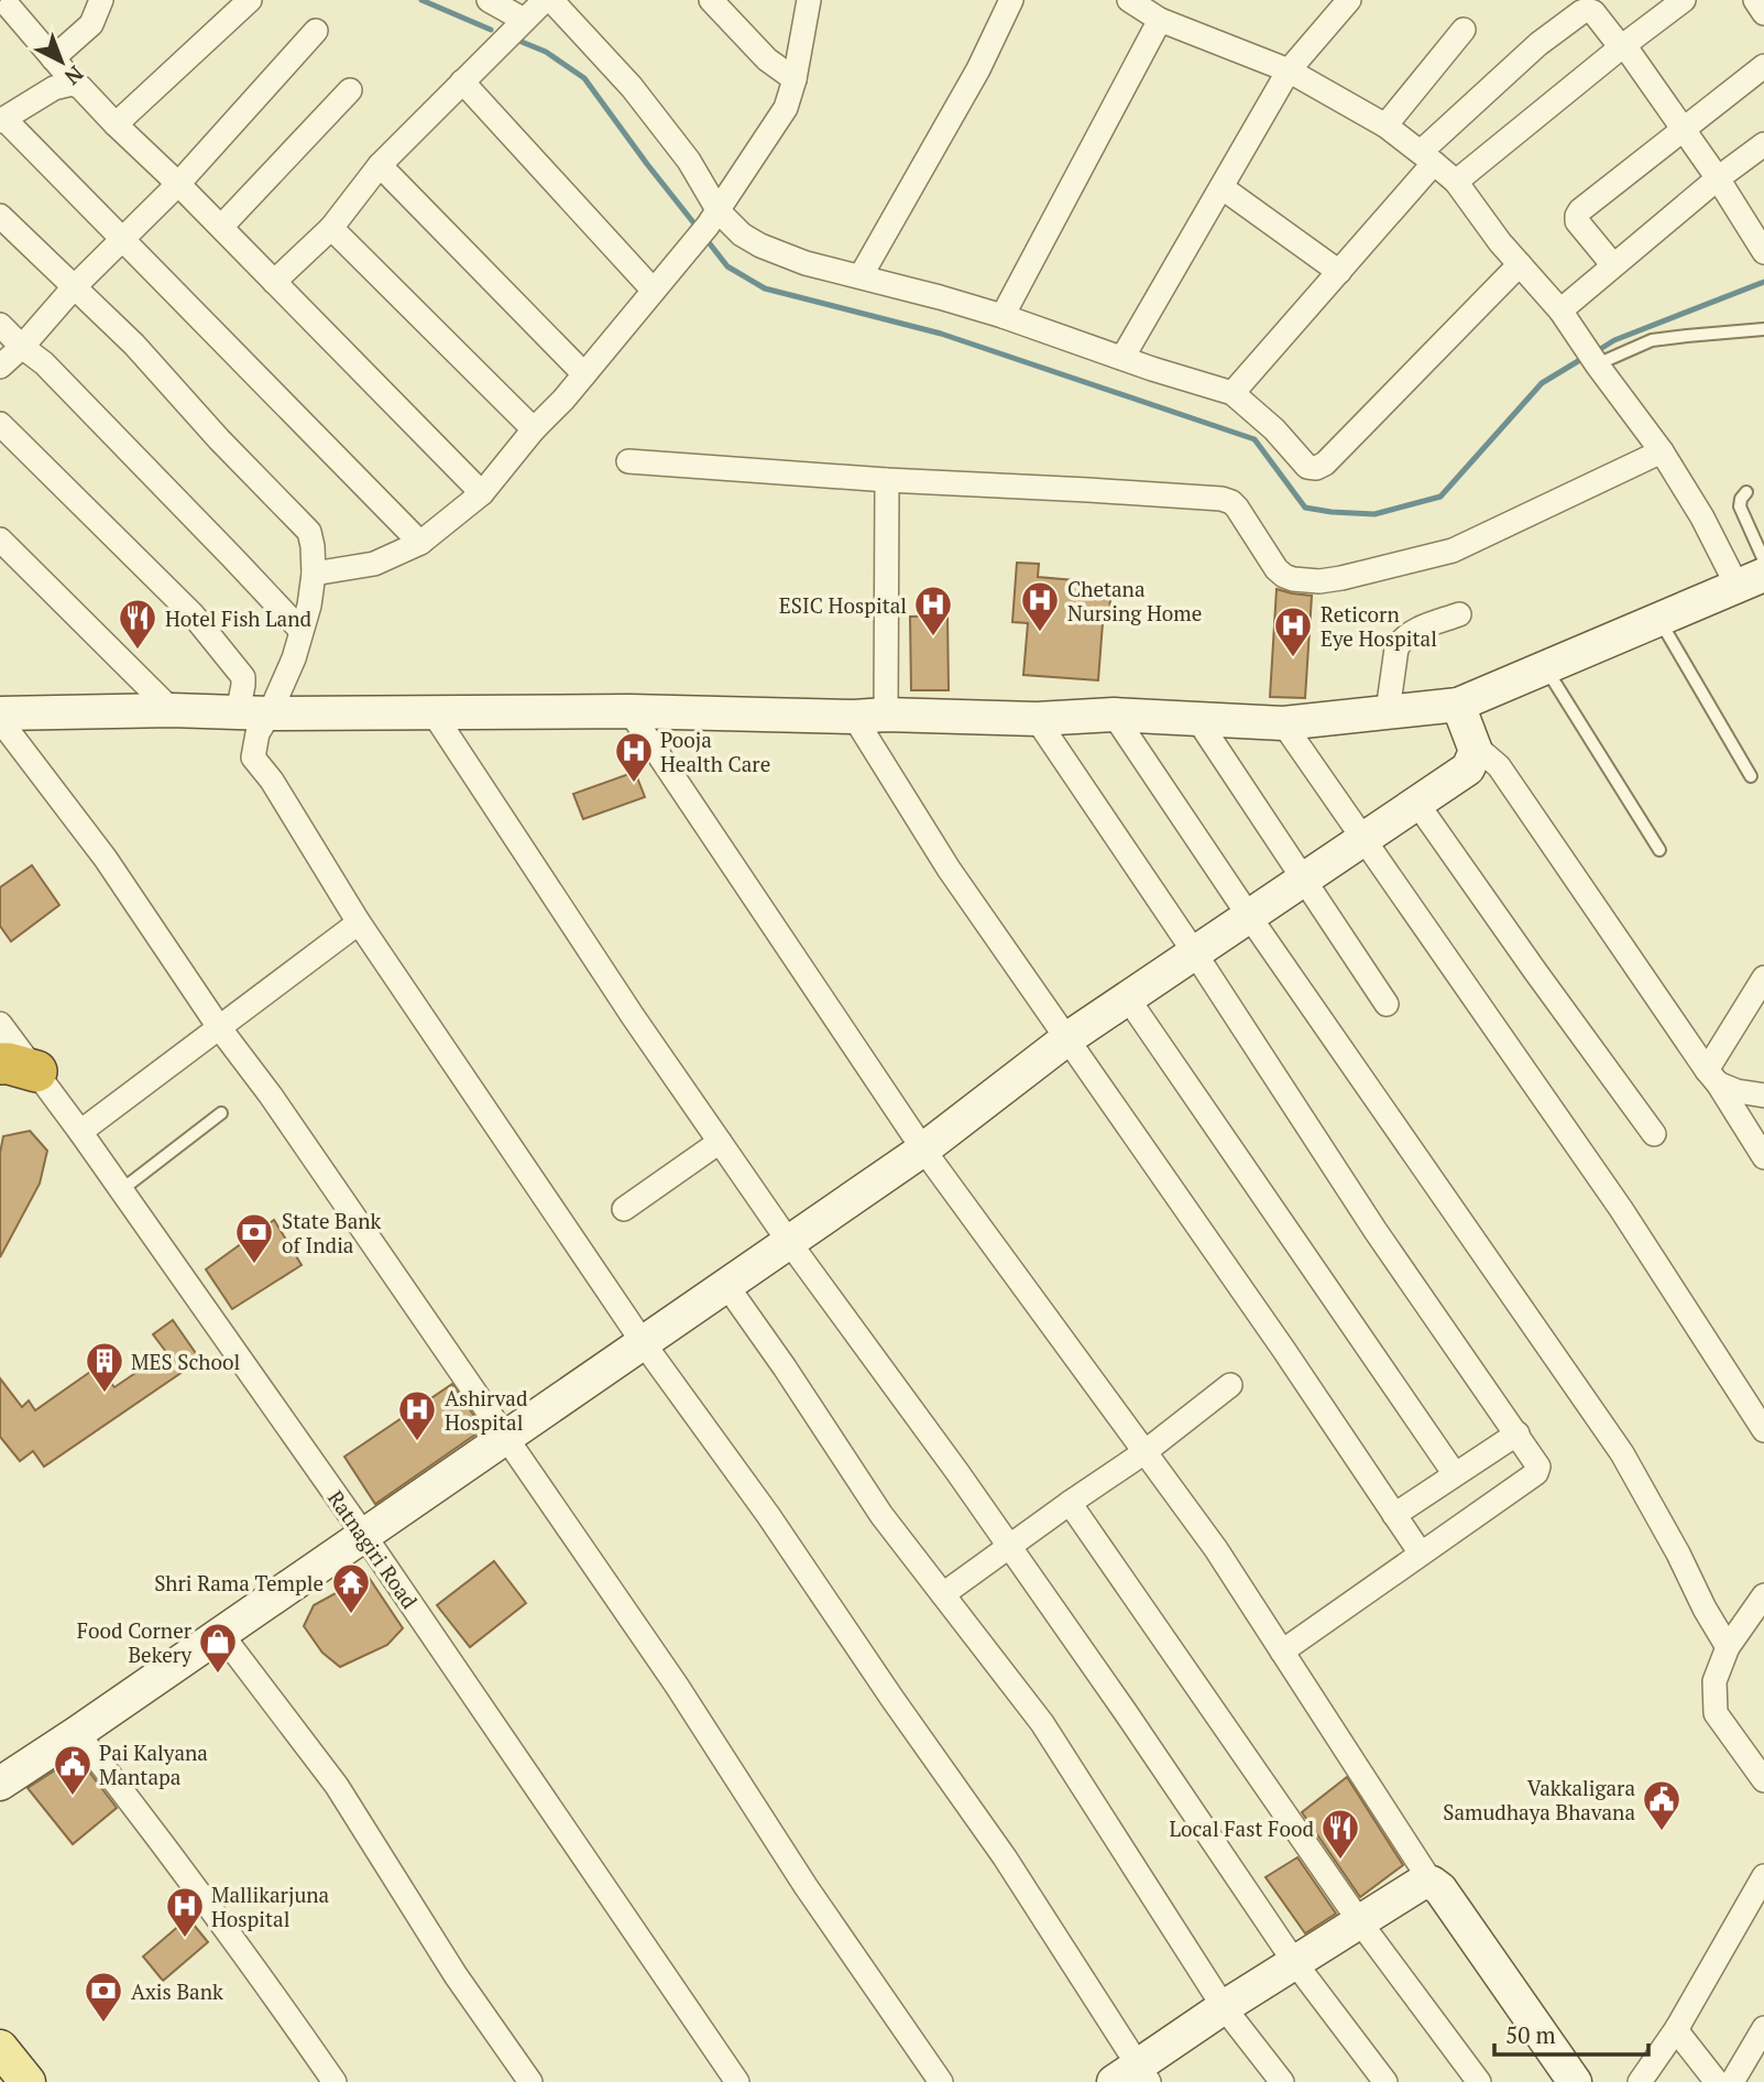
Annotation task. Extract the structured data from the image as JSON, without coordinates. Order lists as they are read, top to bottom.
{
  "streets": {
    "street": ["Ratnagiri Road"]
  },
  "places": {
    "hospital": [
      "Chetana Nursing Home",
      "ESIC Hospital",
      "Reticorn Eye Hospital",
      "Pooja Health Care",
      "Ashirvad Hospital",
      "Mallikarjuna Hospital"
    ],
    "restaurant": ["Hotel Fish Land", "Local Fast Food"],
    "bank": ["State Bank of India", "Axis Bank"],
    "building": ["MES School"],
    "temple": ["Shri Rama Temple"],
    "shop": ["Food Corner Bekery"],
    "public building": ["Pai Kalyana Mantapa", "Vakkaligara Samudhaya Bhavana"]
  },
  "scale_bar": "50 m",
  "north": "bottom right"
}
